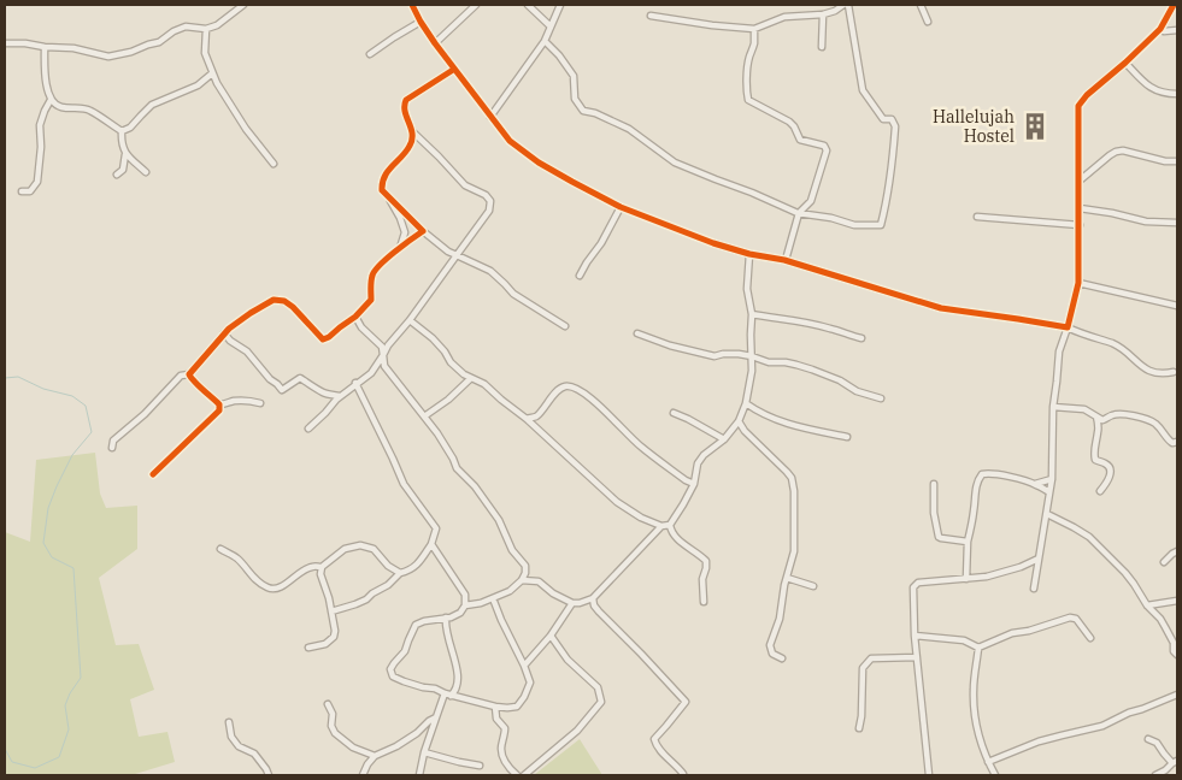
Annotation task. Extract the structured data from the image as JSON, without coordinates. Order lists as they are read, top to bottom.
{
  "places": {
    "building": ["Hallelujah Hostel"]
  }
}
